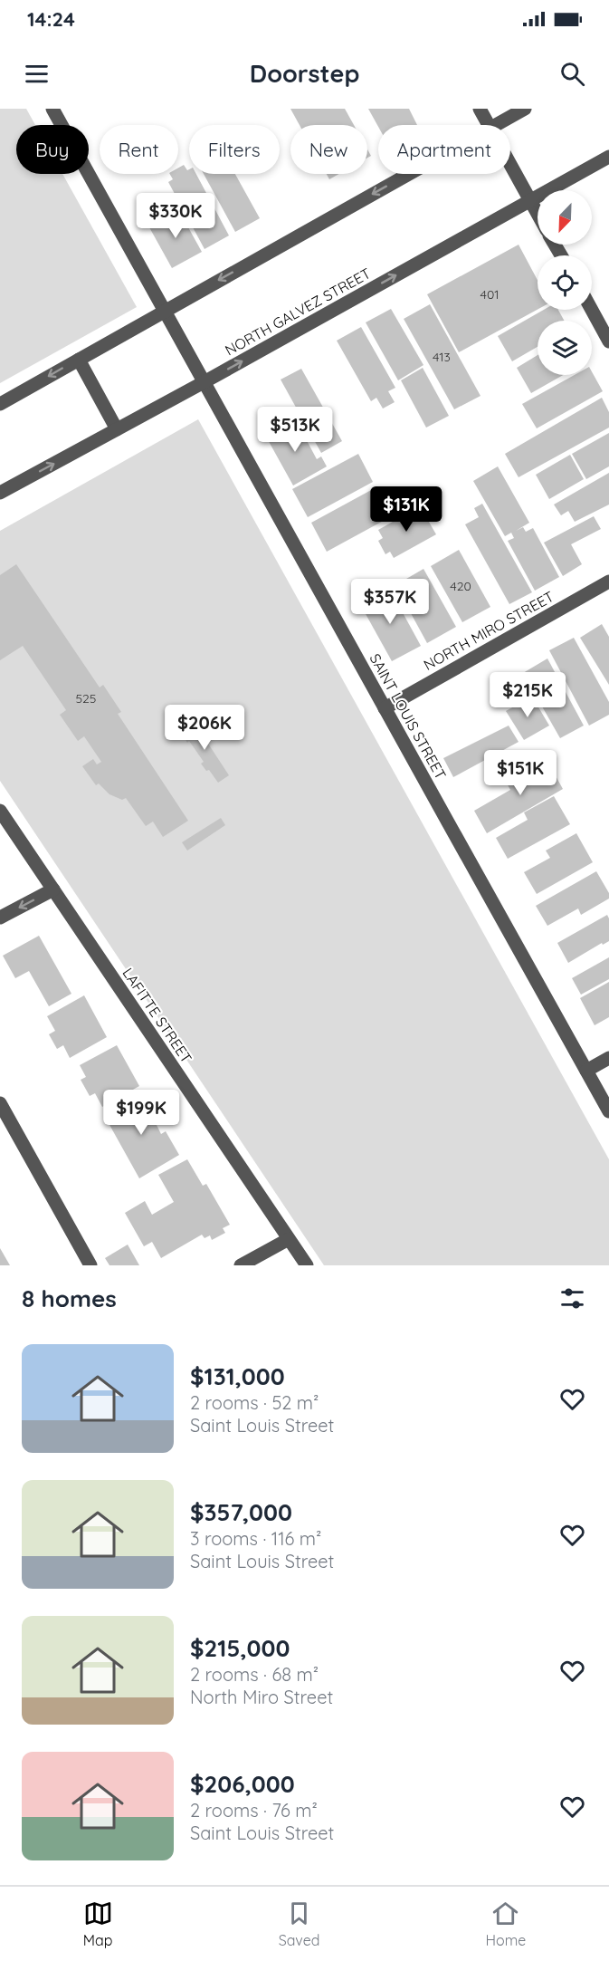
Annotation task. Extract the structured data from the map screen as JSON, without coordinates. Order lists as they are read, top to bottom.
{
  "streets": {
    "street": [
      "NORTH GALVEZ STREET",
      "NORTH MIRO STREET",
      "SAINT LOUIS STREET",
      "LAFITTE STREET"
    ]
  },
  "crossings": [
    ["NORTH GALVEZ STREET", "SAINT LOUIS STREET"],
    ["NORTH MIRO STREET", "SAINT LOUIS STREET"]
  ],
  "house_numbers": [
    "401",
    "413",
    "420",
    "525"
  ],
  "north": "bottom left",
  "page": {
    "status": "14:24",
    "header": "Doorstep",
    "chip": [
      "Buy",
      "Rent",
      "Filters",
      "New",
      "Apartment"
    ],
    "price": [
      "$330K",
      "$513K",
      "$131K",
      "$357K",
      "$215K",
      "$206K",
      "$151K",
      "$199K"
    ],
    "heading": "8 homes",
    "list": [
      {
        "name": "$131,000",
        "note": "2 rooms · 52 m² · Saint Louis Street"
      },
      {
        "name": "$357,000",
        "note": "3 rooms · 116 m² · Saint Louis Street"
      },
      {
        "name": "$215,000",
        "note": "2 rooms · 68 m² · North Miro Street"
      },
      {
        "name": "$206,000",
        "note": "2 rooms · 76 m² · Saint Louis Street"
      }
    ],
    "tabs": ["Map", "Saved", "Home"]
  }
}
